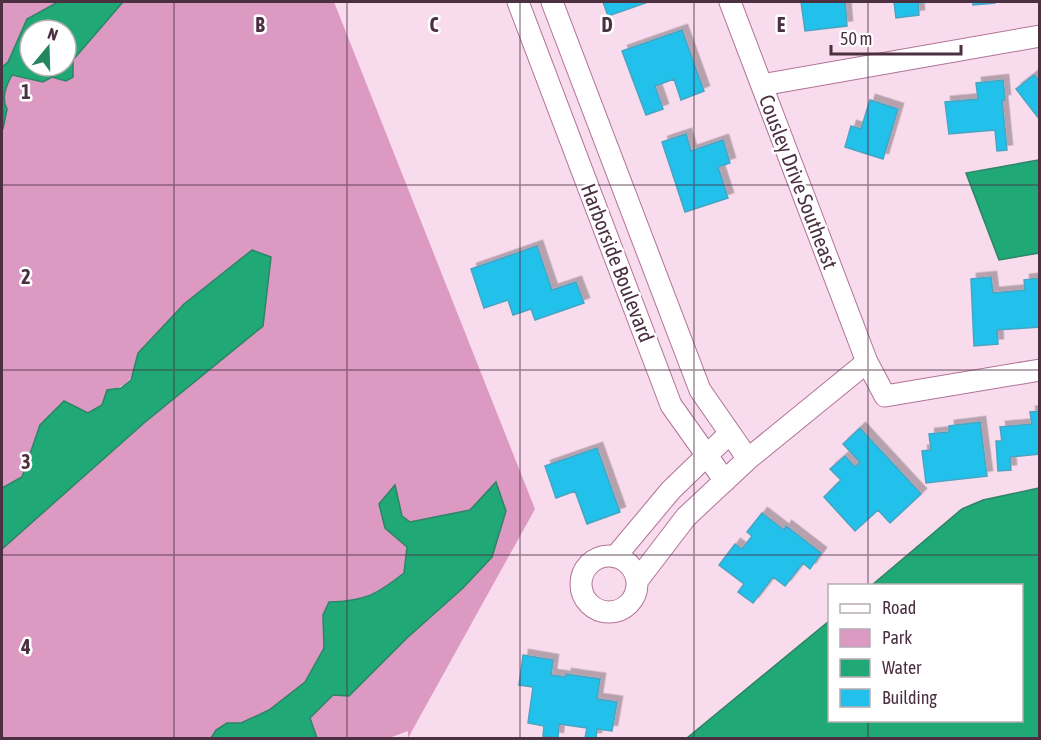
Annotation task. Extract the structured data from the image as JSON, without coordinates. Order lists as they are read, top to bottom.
{
  "streets": {
    "street": ["Cousley Drive Southeast", "Harborside Boulevard"]
  },
  "legend": [
    "Road",
    "Park",
    "Water",
    "Building"
  ],
  "scale_bar": "50 m",
  "north": "top",
  "grid": {
    "columns": [
      "B",
      "C",
      "D",
      "E"
    ],
    "rows": [
      "1",
      "2",
      "3",
      "4"
    ]
  }
}
